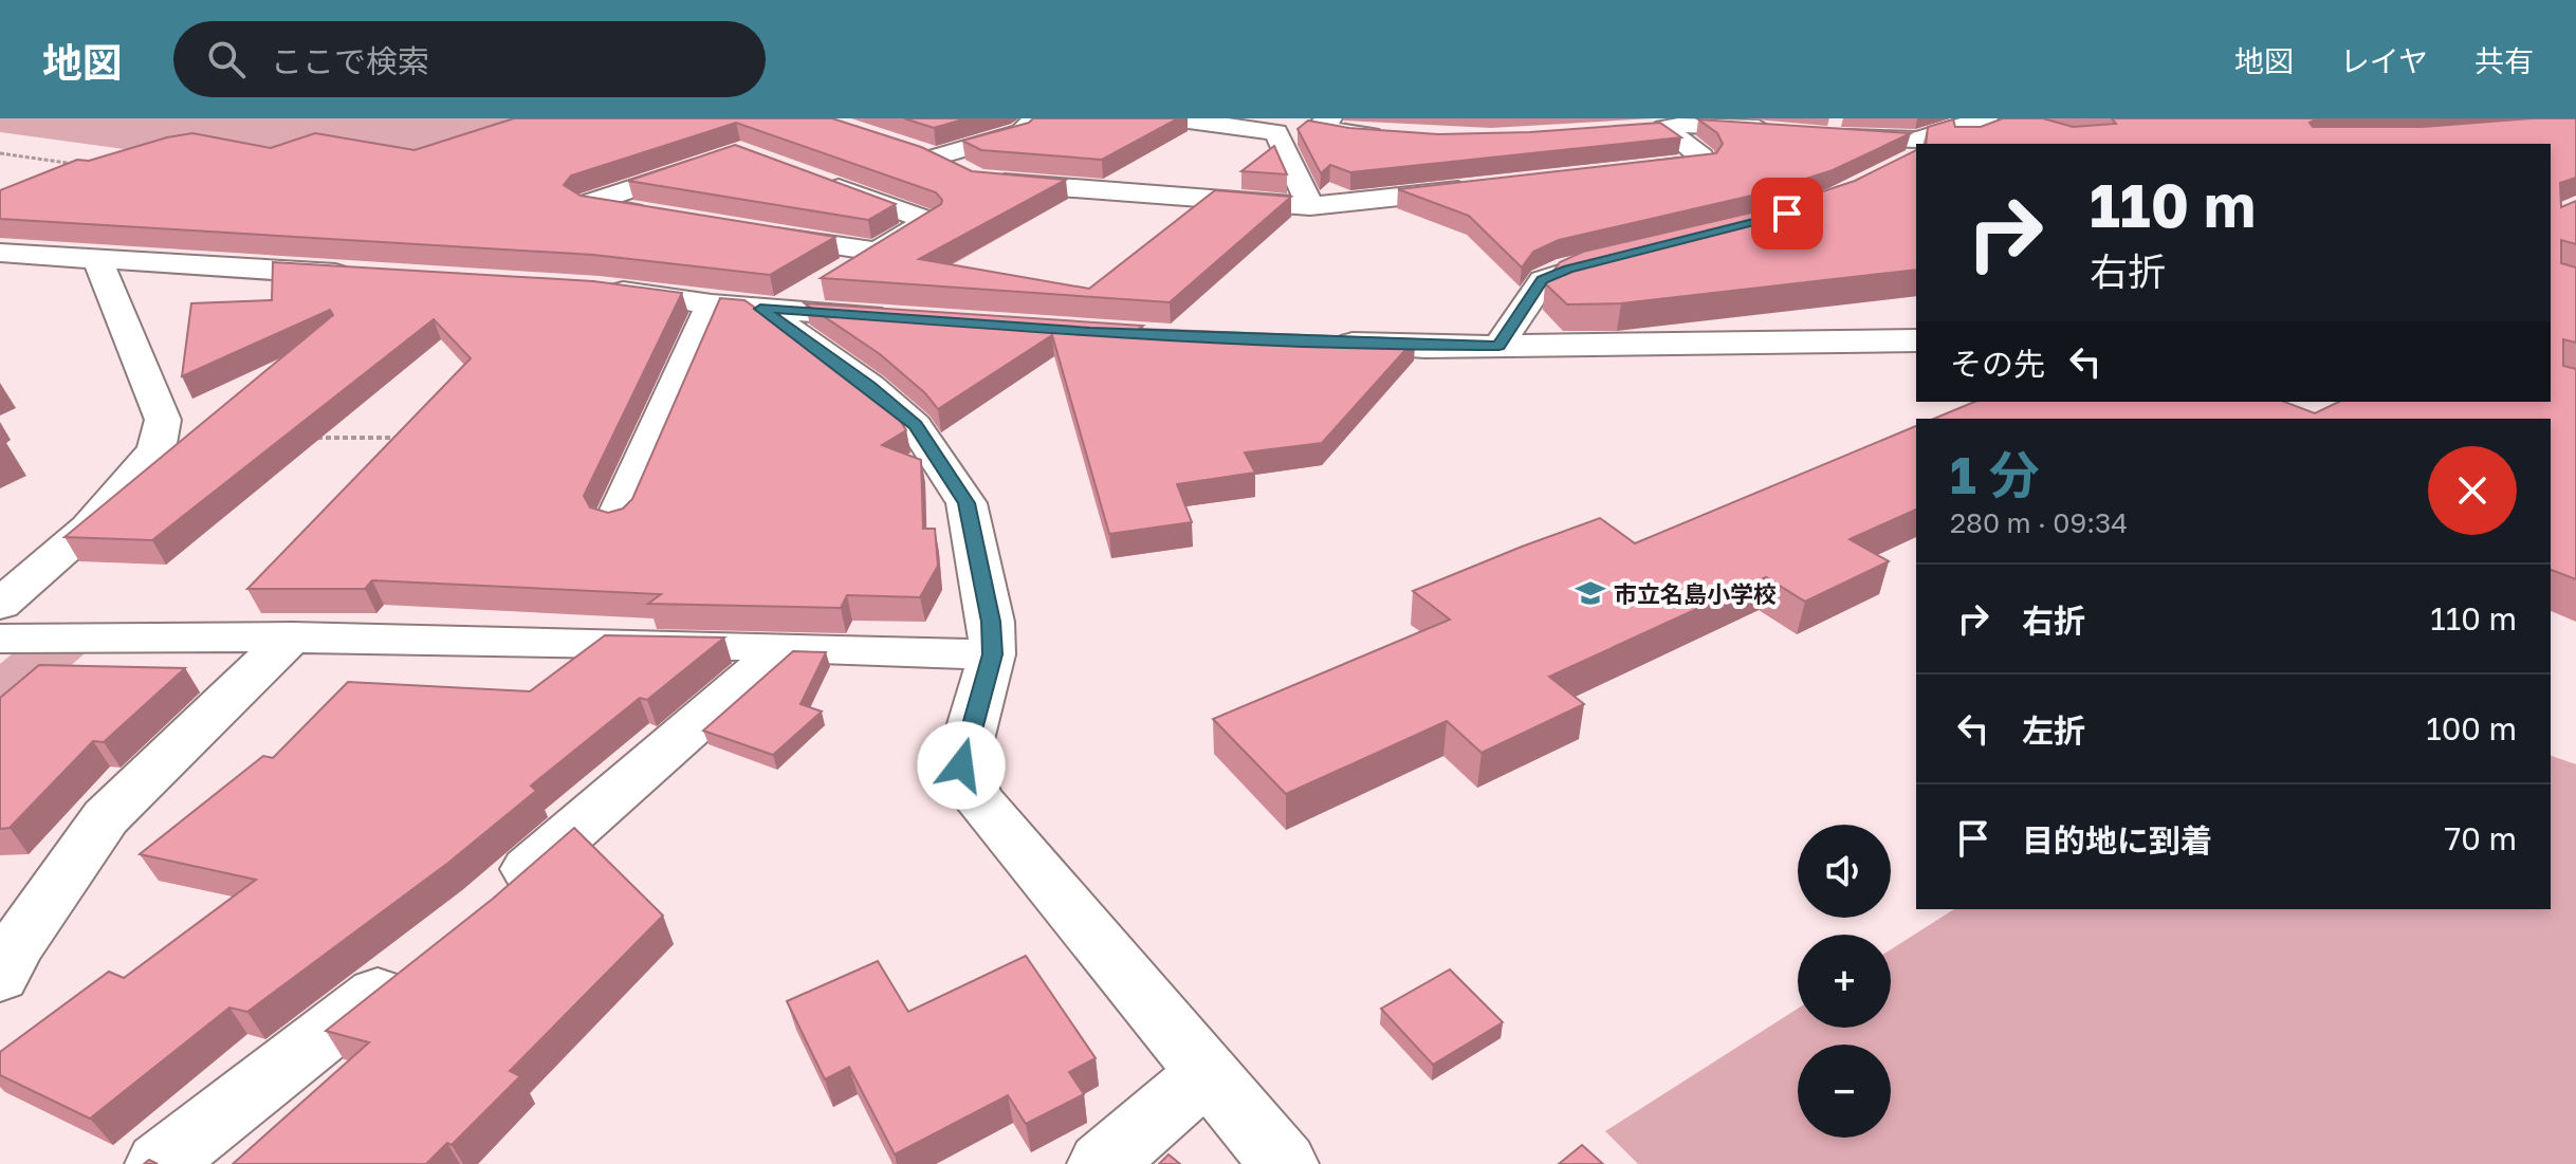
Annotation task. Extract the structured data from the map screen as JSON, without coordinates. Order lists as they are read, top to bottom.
{
  "places": {
    "school or university": ["市立名島小学校"]
  },
  "page": {
    "header": "地図",
    "search": "ここで検索",
    "nav": ["地図", "レイヤ", "共有"],
    "turn": ["110 m", "右折"],
    "then": "その先",
    "heading": ["1 分", "280 m · 09:34"],
    "list": [
      {
        "name": "右折",
        "value": "110 m"
      },
      {
        "name": "左折",
        "value": "100 m"
      },
      {
        "name": "目的地に到着",
        "value": "70 m"
      }
    ],
    "map_buttons": ["+", "−"]
  }
}
